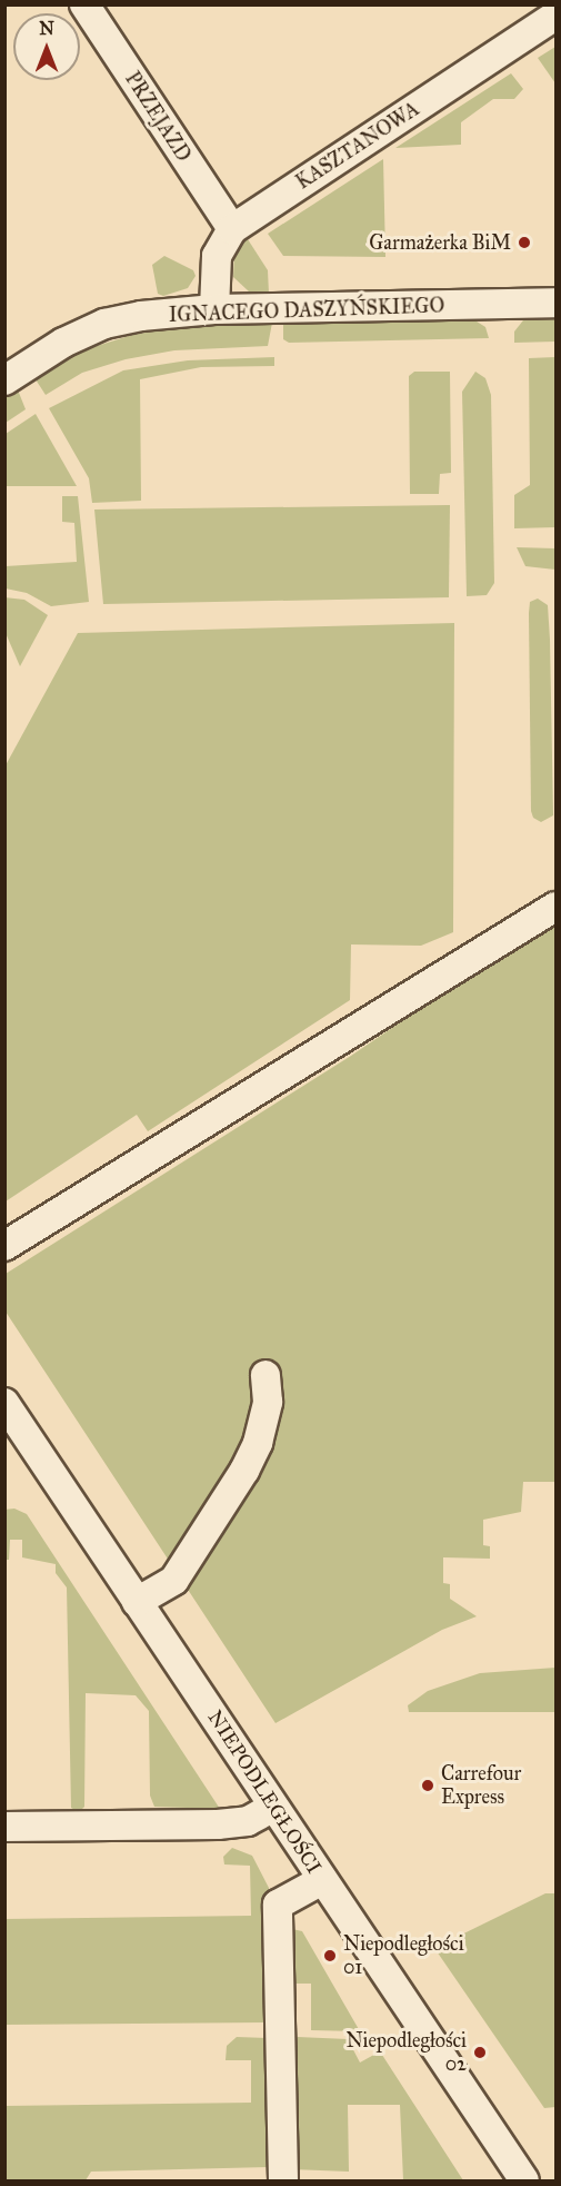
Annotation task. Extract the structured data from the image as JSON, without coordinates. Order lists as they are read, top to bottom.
{
  "streets": {
    "street": [
      "PRZEJAZD",
      "KASZTANOWA",
      "IGNACEGO DASZYŃSKIEGO",
      "NIEPODLEGŁOŚCI"
    ]
  },
  "crossings": [
    ["PRZEJAZD", "KASZTANOWA"],
    ["KASZTANOWA", "IGNACEGO DASZYŃSKIEGO"]
  ],
  "places": [
    "Garmażerka BiM",
    "Carrefour Express",
    "Niepodległości 01",
    "Niepodległości 02"
  ],
  "north": "top"
}
